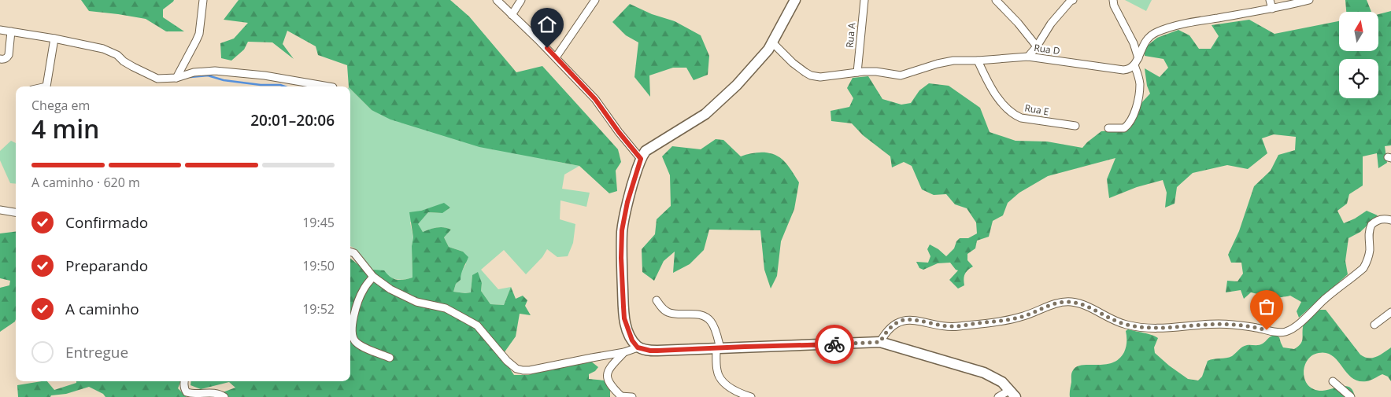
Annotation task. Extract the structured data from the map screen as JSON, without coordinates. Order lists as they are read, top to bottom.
{
  "streets": {
    "street": ["Rua A", "Rua D", "Rua E"]
  },
  "crossings": [
    ["Rua A", "Rua D"],
    ["Rua D", "Rua E"]
  ],
  "north": "top",
  "page": {
    "heading": ["4 min", "Chega em", "20:01–20:06"],
    "bar": "A caminho · 620 m",
    "list": [
      ["Confirmado", "19:45"],
      ["Preparando", "19:50"],
      ["A caminho", "19:52"],
      "Entregue"
    ]
  }
}
